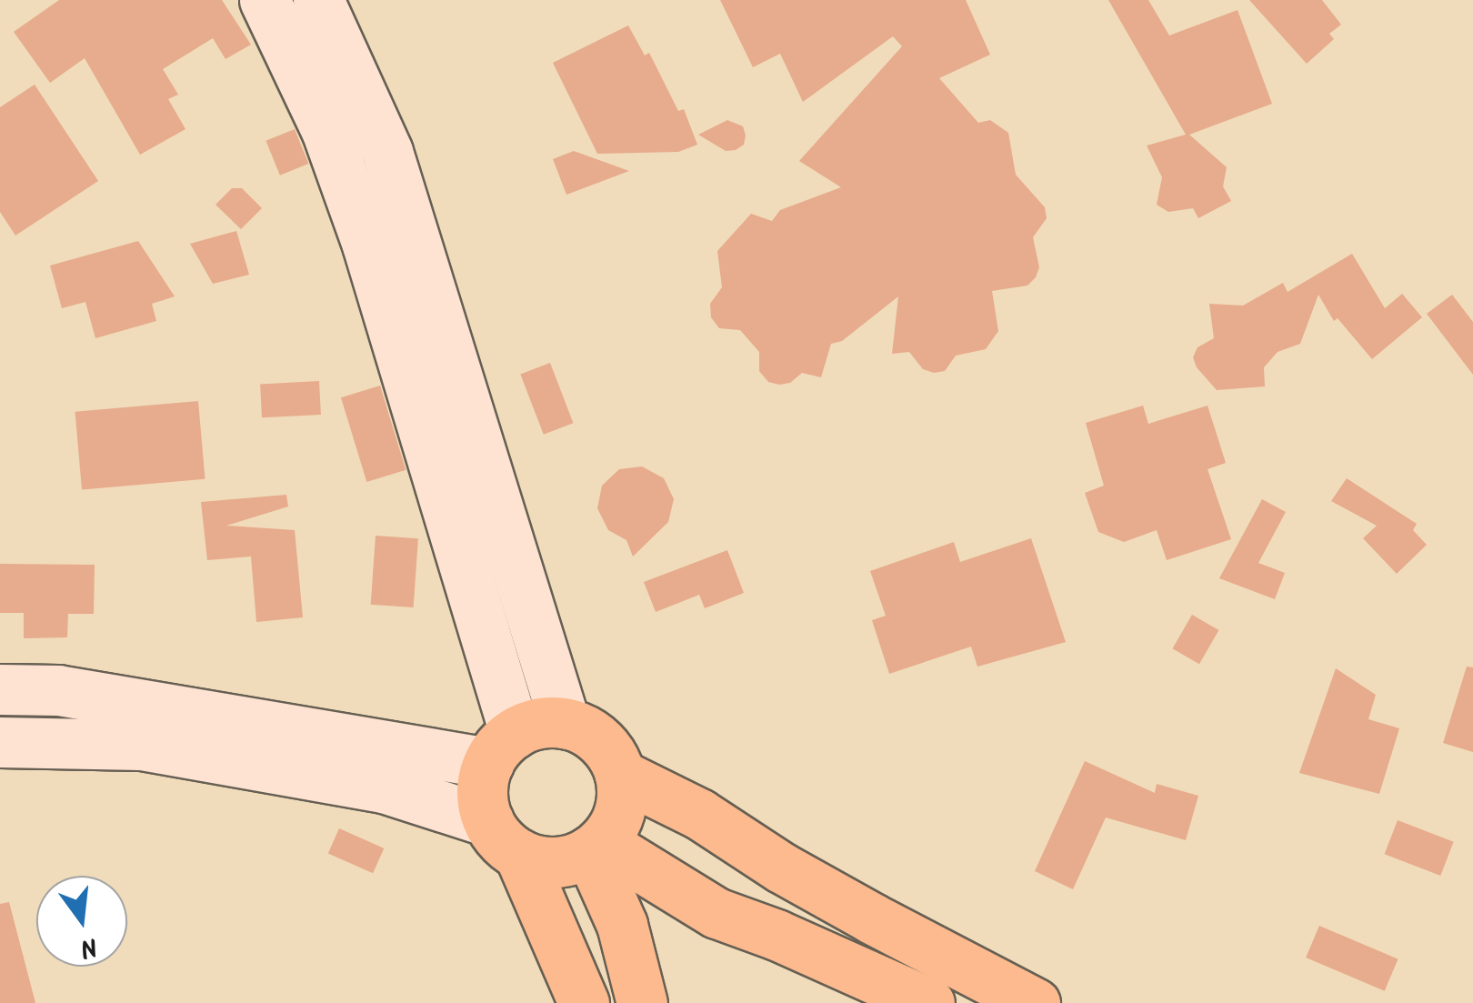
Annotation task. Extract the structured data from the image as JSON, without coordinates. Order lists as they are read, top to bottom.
{
  "north": "bottom"
}
